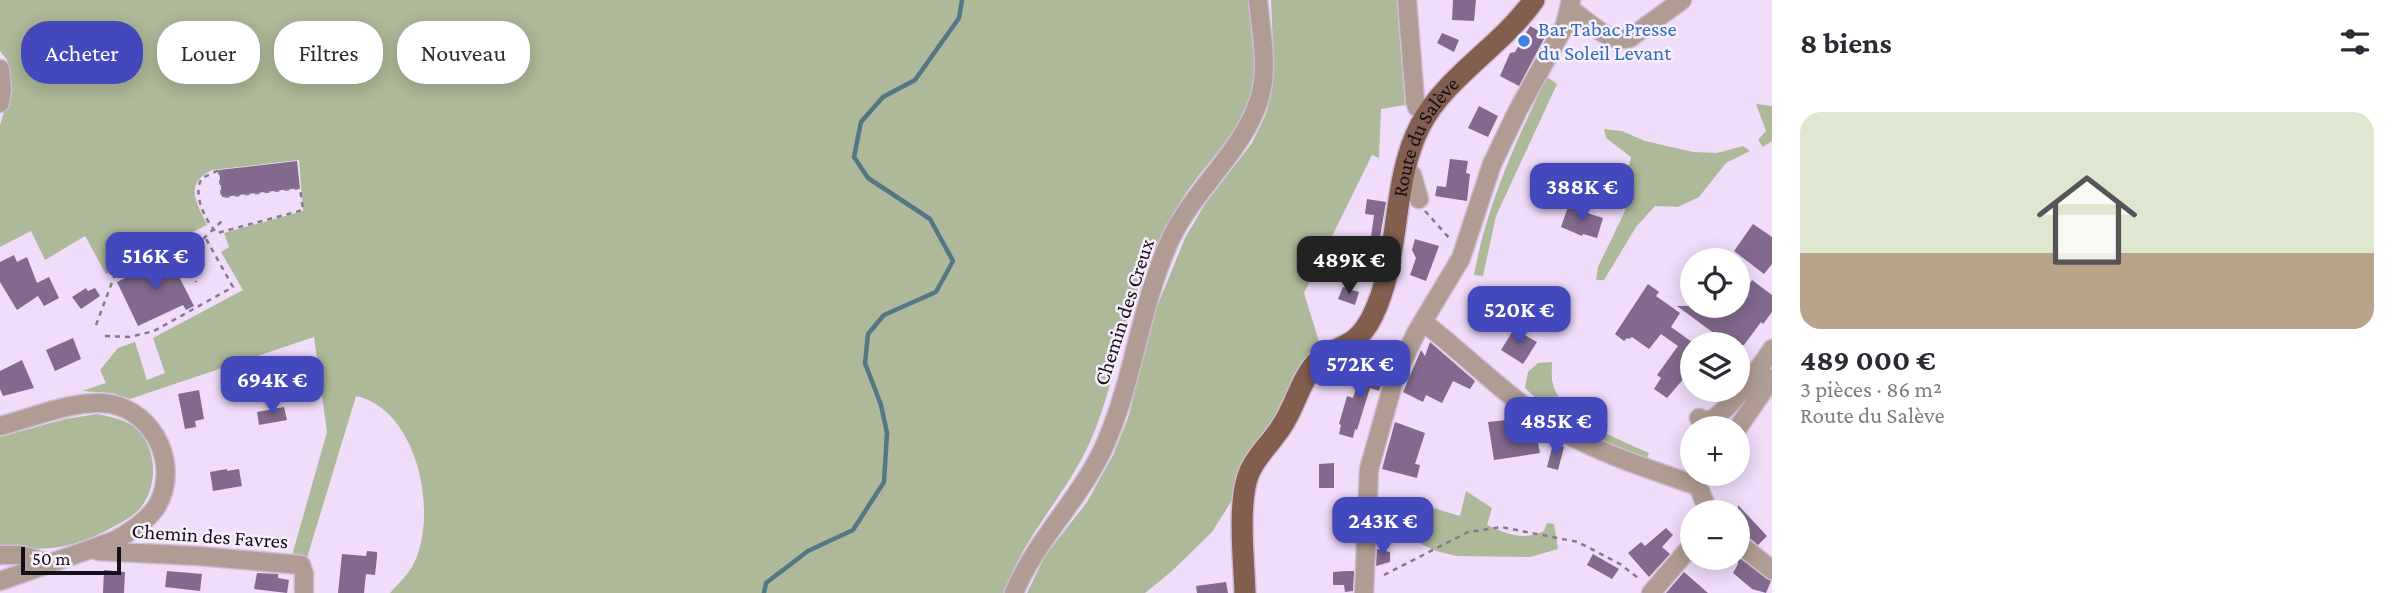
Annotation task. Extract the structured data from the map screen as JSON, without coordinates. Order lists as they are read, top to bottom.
{
  "streets": {
    "main road": ["Route du Salève"],
    "street": ["Chemin des Creux", "Chemin des Favres"]
  },
  "places": ["Bar Tabac Presse du Soleil Levant"],
  "scale_bar": "50 m",
  "page": {
    "heading": "8 biens",
    "chip": [
      "Acheter",
      "Louer",
      "Filtres",
      "Nouveau"
    ],
    "list": [
      {
        "name": "489 000 €",
        "note": "3 pièces · 86 m² · Route du Salève"
      }
    ],
    "price": [
      "388K €",
      "516K €",
      "489K €",
      "520K €",
      "572K €",
      "694K €",
      "485K €",
      "243K €"
    ],
    "map_buttons": ["+", "−"],
    "scale": "50 m"
  }
}
